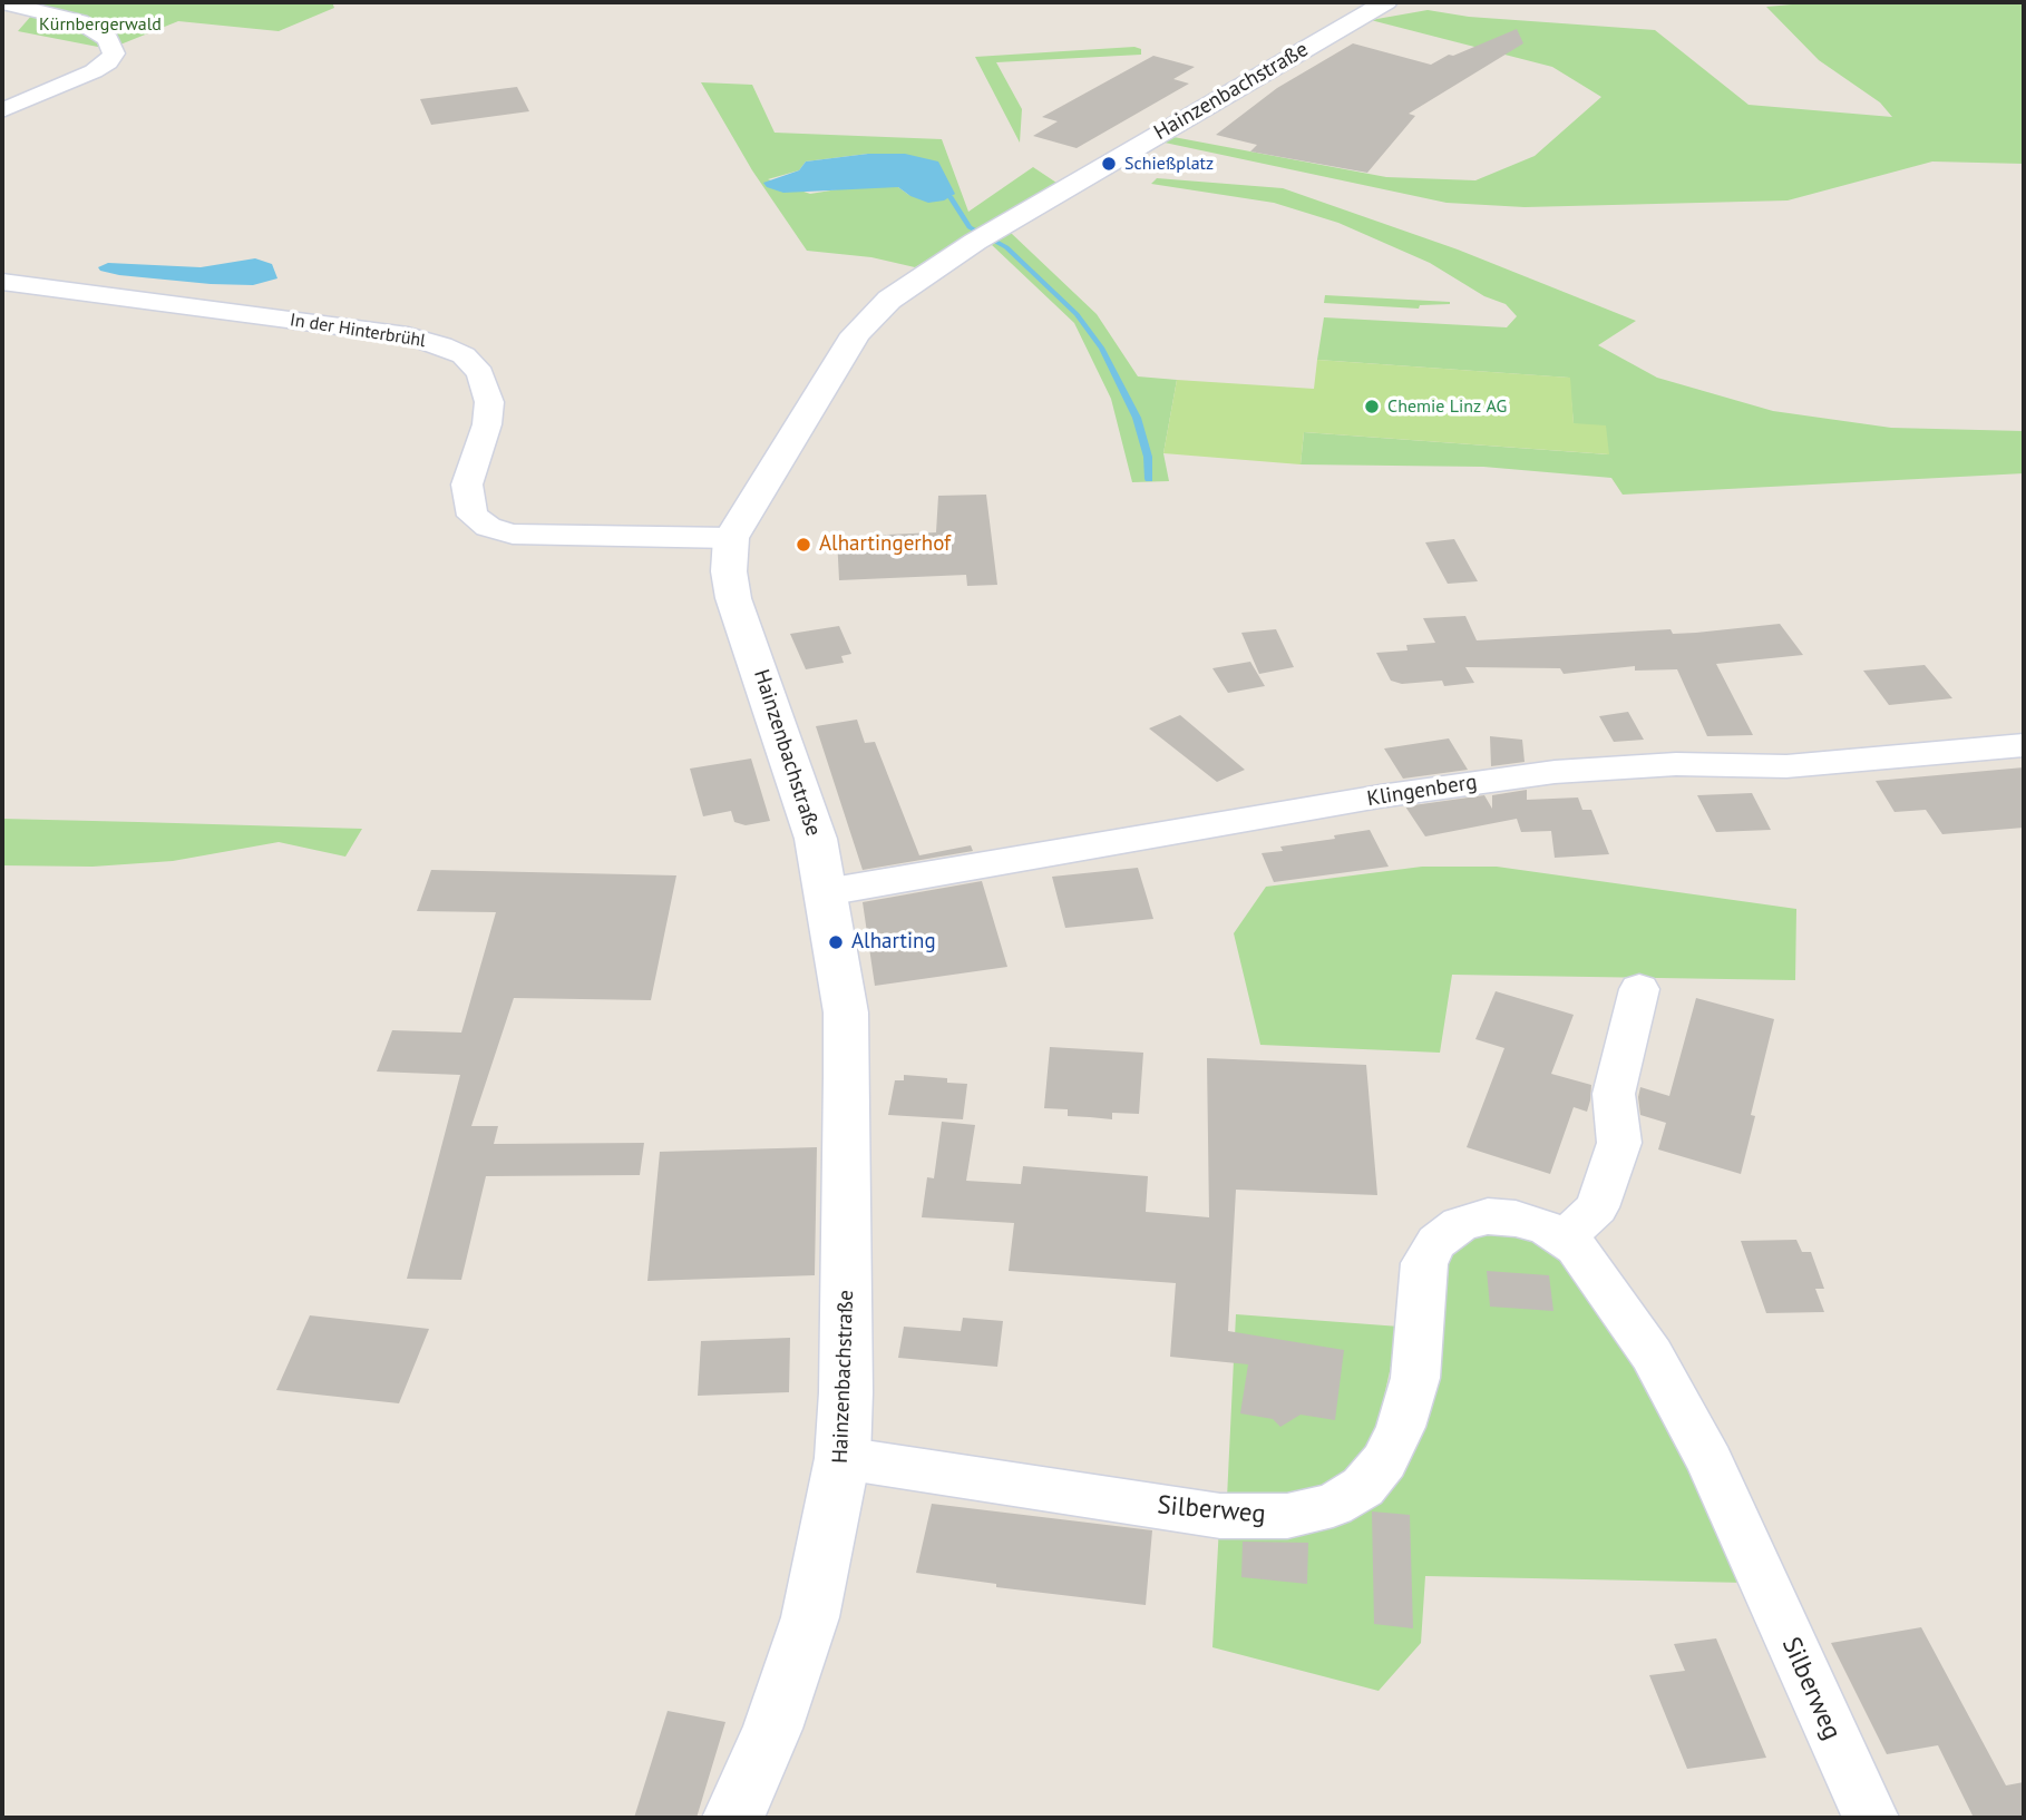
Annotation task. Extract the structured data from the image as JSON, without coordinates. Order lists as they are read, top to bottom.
{
  "streets": {
    "street": [
      "Hainzenbachstraße",
      "In der Hinterbrühl",
      "Klingenberg",
      "Silberweg"
    ]
  },
  "crossings": [
    ["Hainzenbachstraße", "In der Hinterbrühl"],
    ["Hainzenbachstraße", "Klingenberg"],
    ["Hainzenbachstraße", "Silberweg"]
  ],
  "parks": ["Kürnbergerwald"],
  "places": [
    "Schießplatz",
    "Chemie Linz AG",
    "Alhartingerhof",
    "Alharting"
  ]
}
